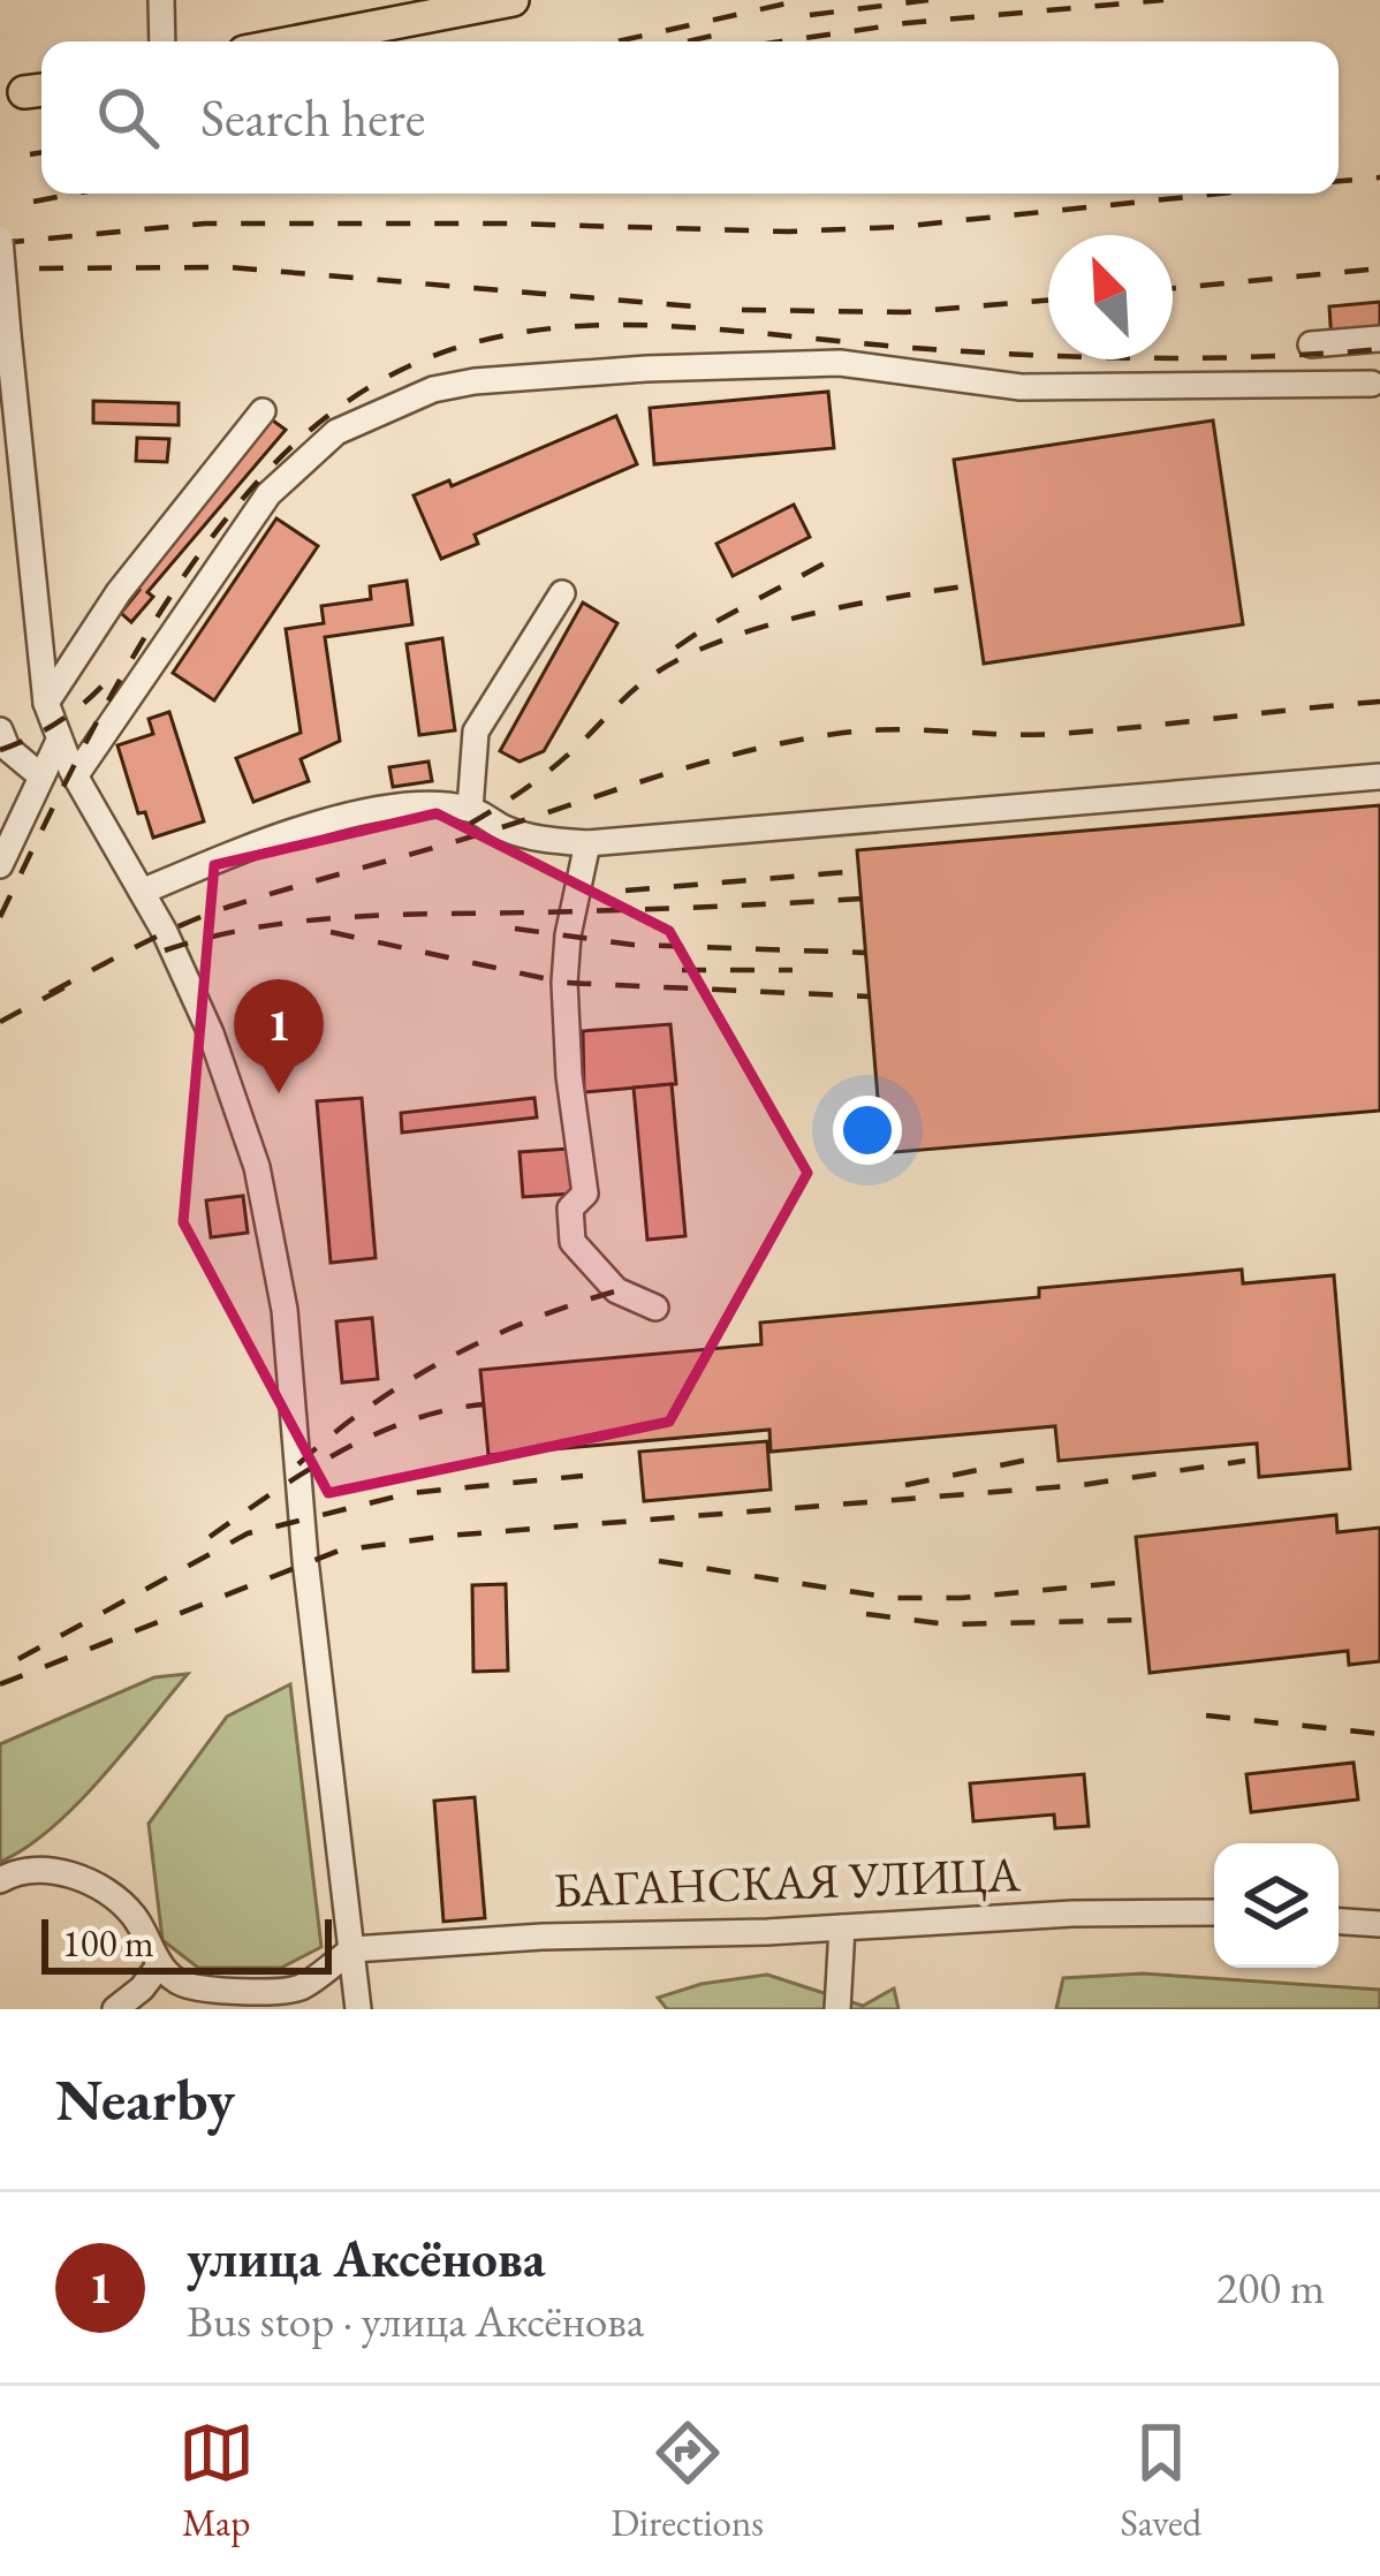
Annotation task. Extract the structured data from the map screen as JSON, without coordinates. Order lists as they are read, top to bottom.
{
  "streets": {
    "street": ["БАГАНСКАЯ УЛИЦА"]
  },
  "scale_bar": "100 m",
  "north": "top left",
  "page": {
    "search": "Search here",
    "pins": "1",
    "scale": "100 m",
    "heading": "Nearby",
    "list": [
      {
        "mark": "1",
        "name": "улица Аксёнова",
        "note": "Bus stop · улица Аксёнова",
        "value": "200 m"
      }
    ],
    "nav": ["Map", "Directions", "Saved"]
  }
}
